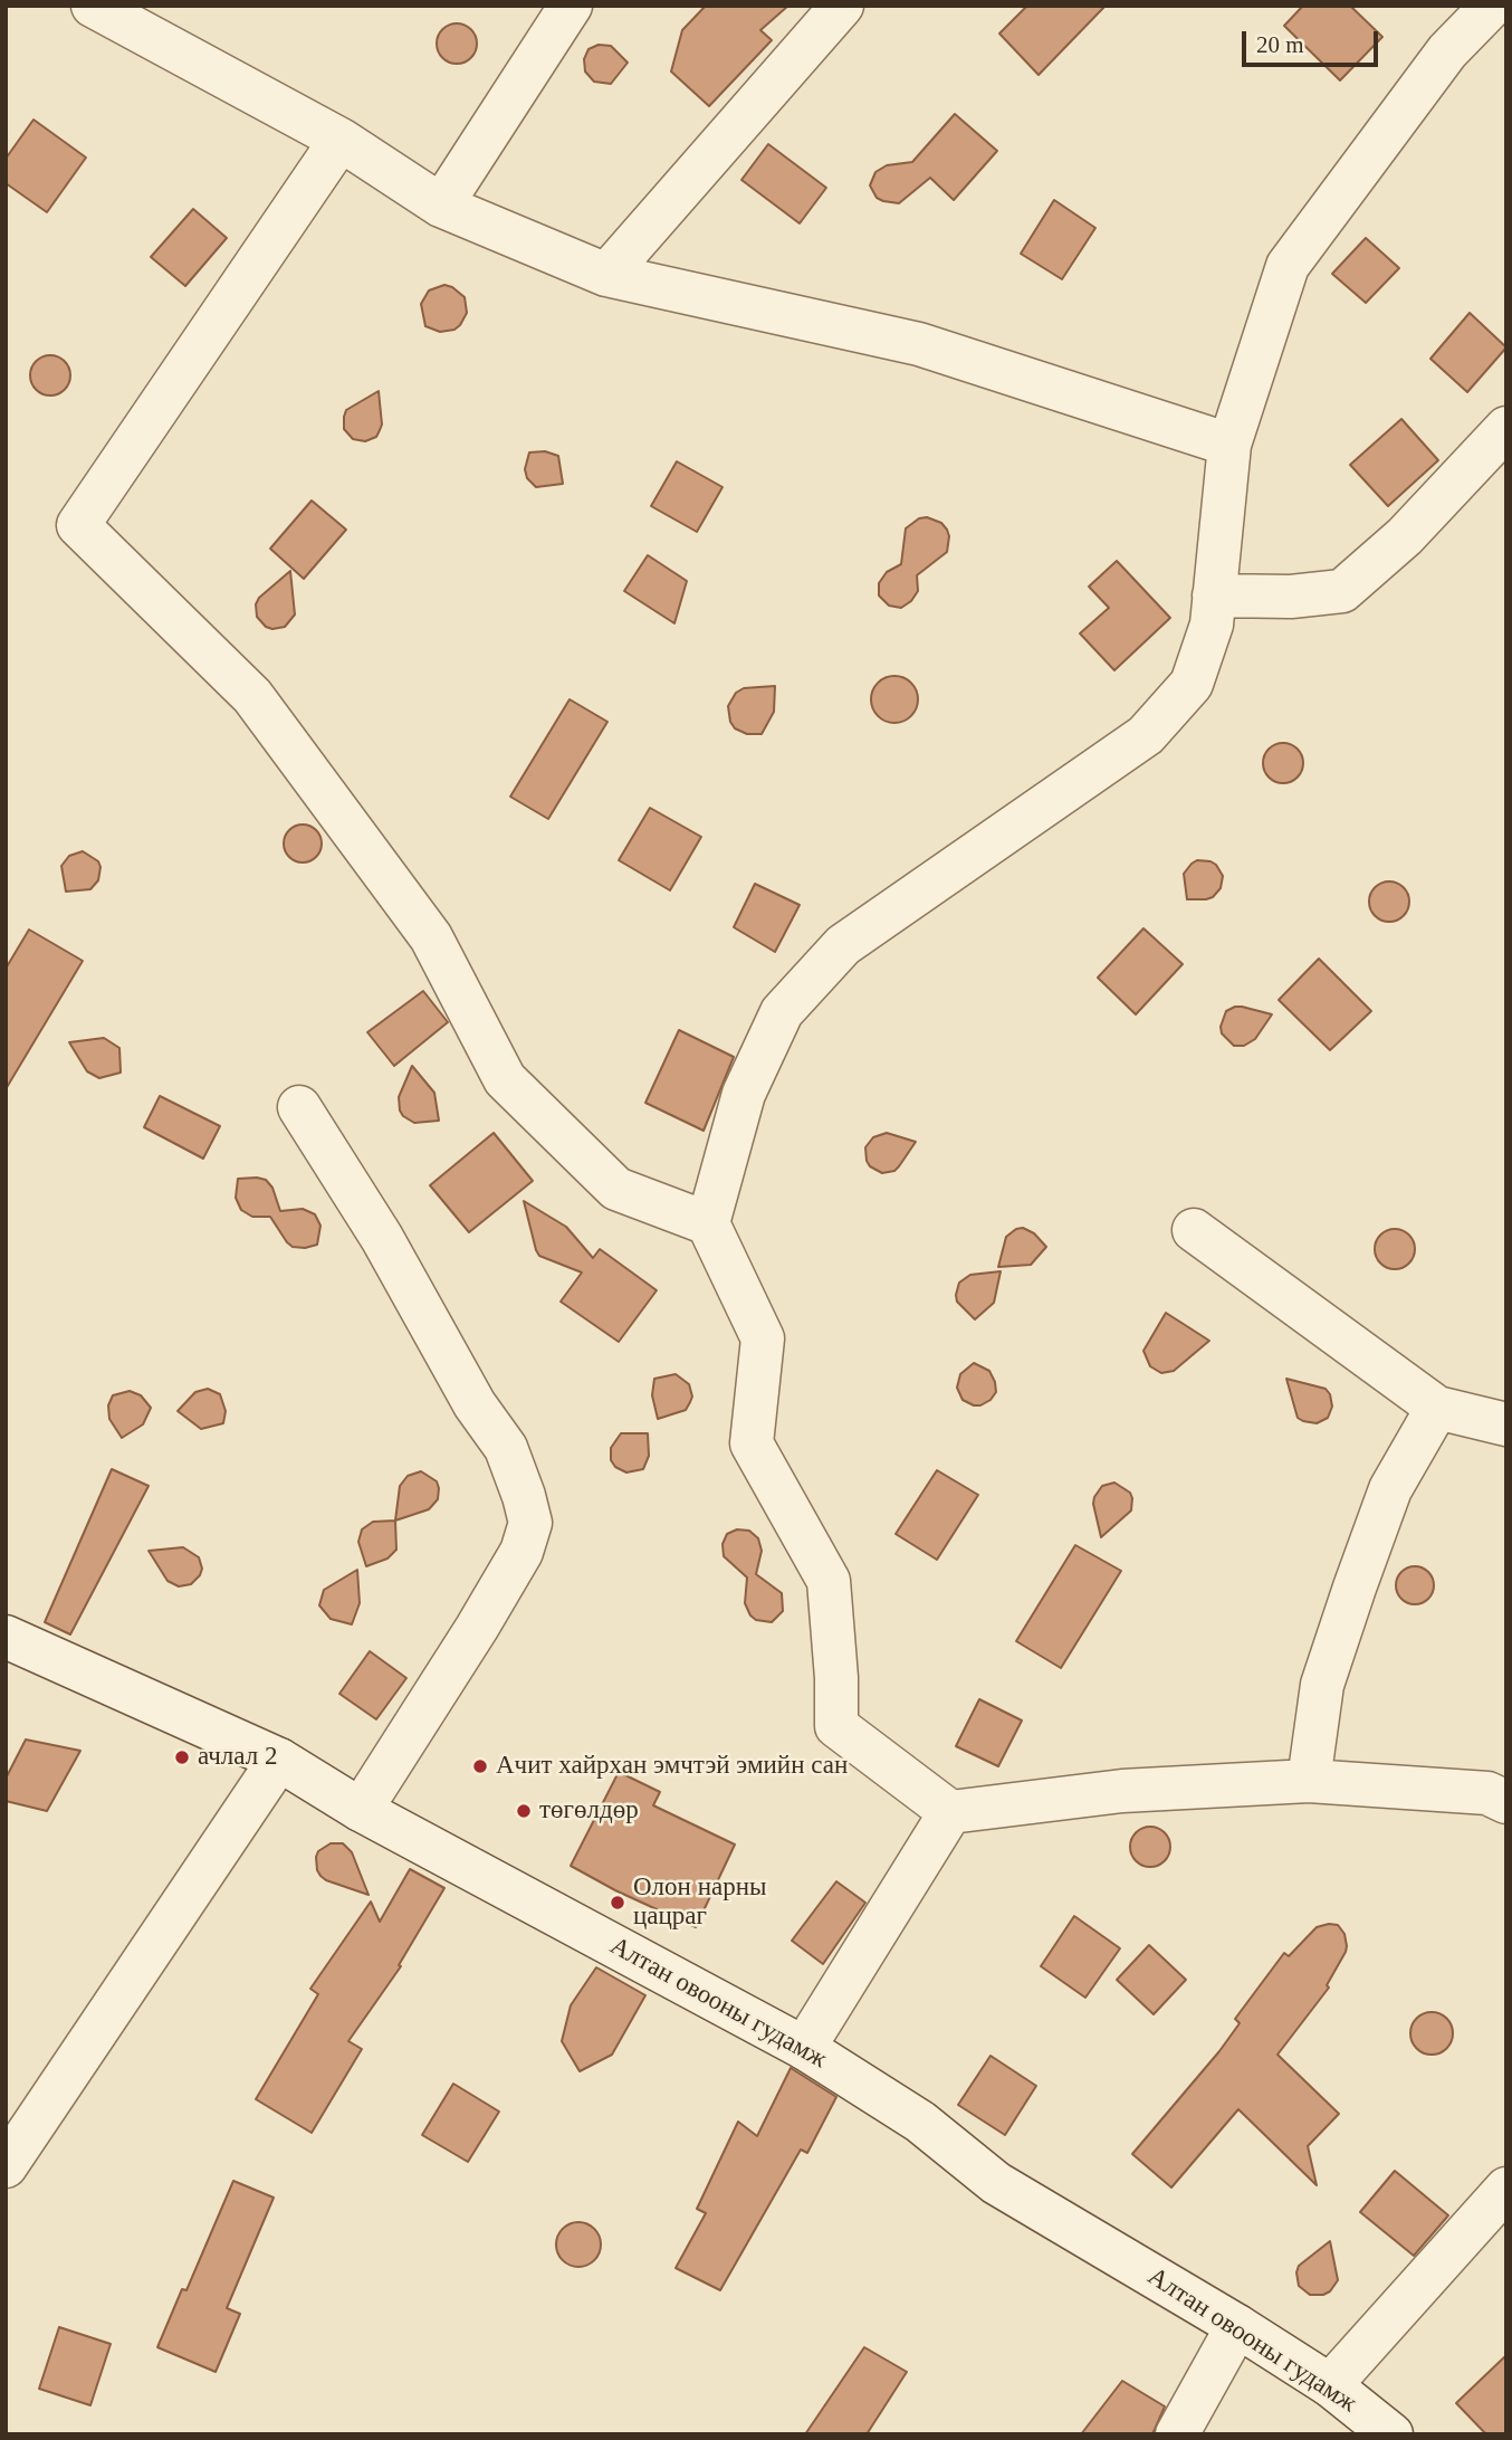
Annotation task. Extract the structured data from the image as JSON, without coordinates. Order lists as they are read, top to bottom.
{
  "streets": {
    "street": ["Алтан овооны гудамж"]
  },
  "places": [
    "ачлал 2",
    "Ачит хайрхан эмчтэй эмийн сан",
    "төгөлдөр",
    "Олон нарны цацраг"
  ],
  "scale_bar": "20 m"
}
